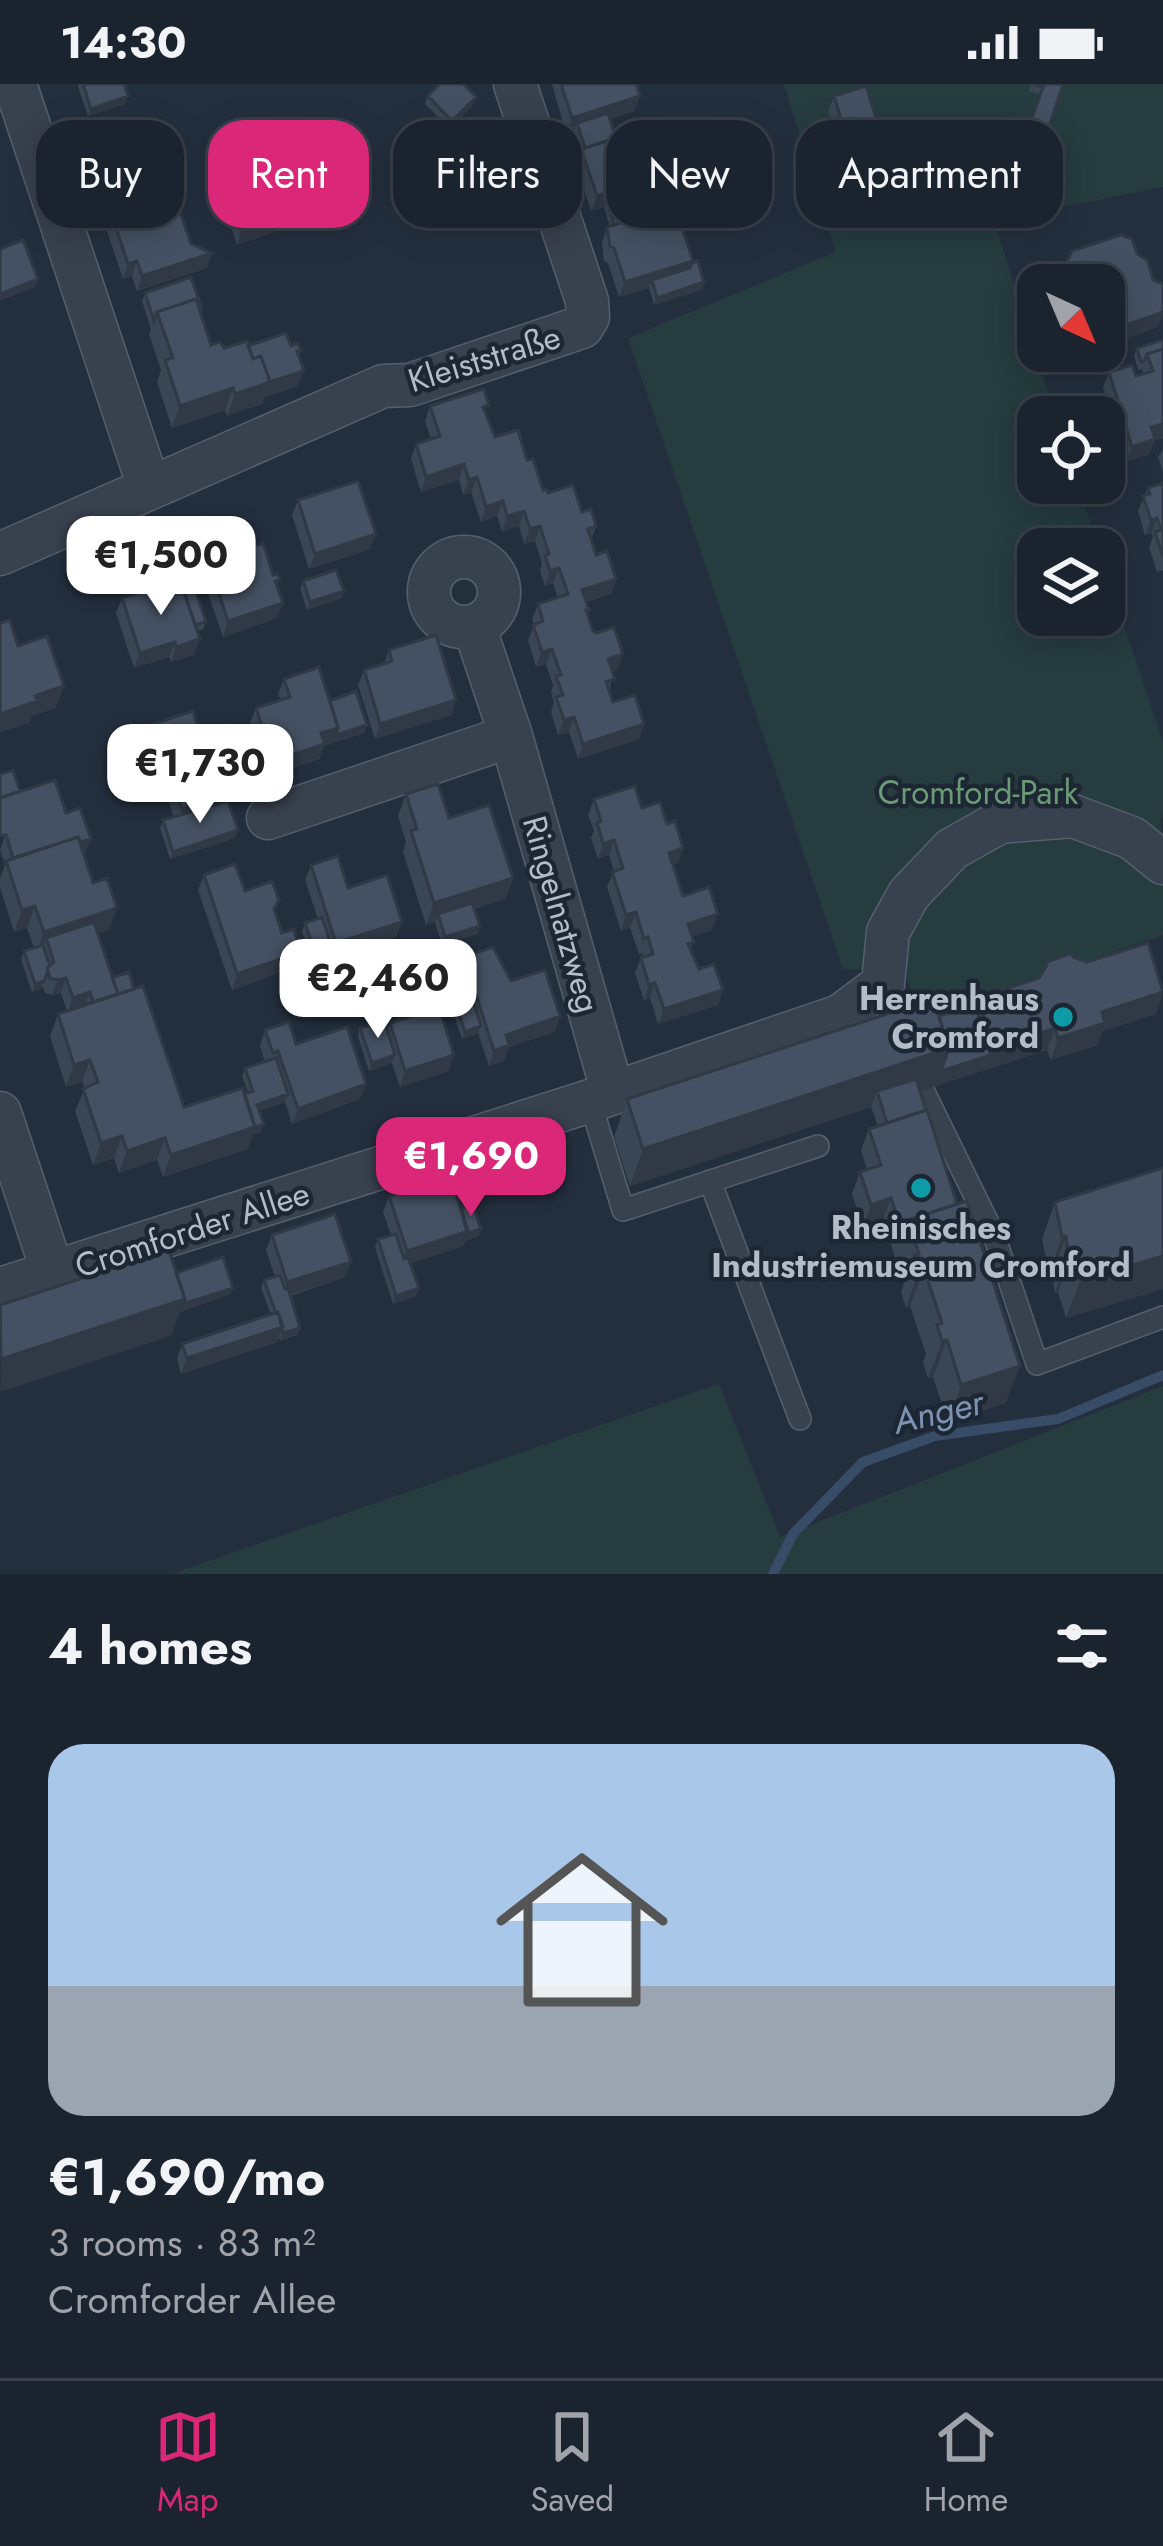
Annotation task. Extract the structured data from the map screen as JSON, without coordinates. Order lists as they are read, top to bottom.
{
  "streets": {
    "street": ["Kleiststraße", "Ringelnatzweg", "Cromforder Allee"]
  },
  "crossings": [
    ["Ringelnatzweg", "Cromforder Allee"]
  ],
  "water": ["Anger"],
  "parks": ["Cromford-Park"],
  "places": ["Herrenhaus Cromford", "Rheinisches Industriemuseum Cromford"],
  "north": "bottom right",
  "page": {
    "status": "14:30",
    "chip": [
      "Buy",
      "Rent",
      "Filters",
      "New",
      "Apartment"
    ],
    "price": [
      "€1,500",
      "€1,730",
      "€2,460",
      "€1,690"
    ],
    "heading": "4 homes",
    "list": [
      {
        "name": "€1,690/mo",
        "note": "3 rooms · 83 m² · Cromforder Allee"
      }
    ],
    "tabs": ["Map", "Saved", "Home"]
  }
}
